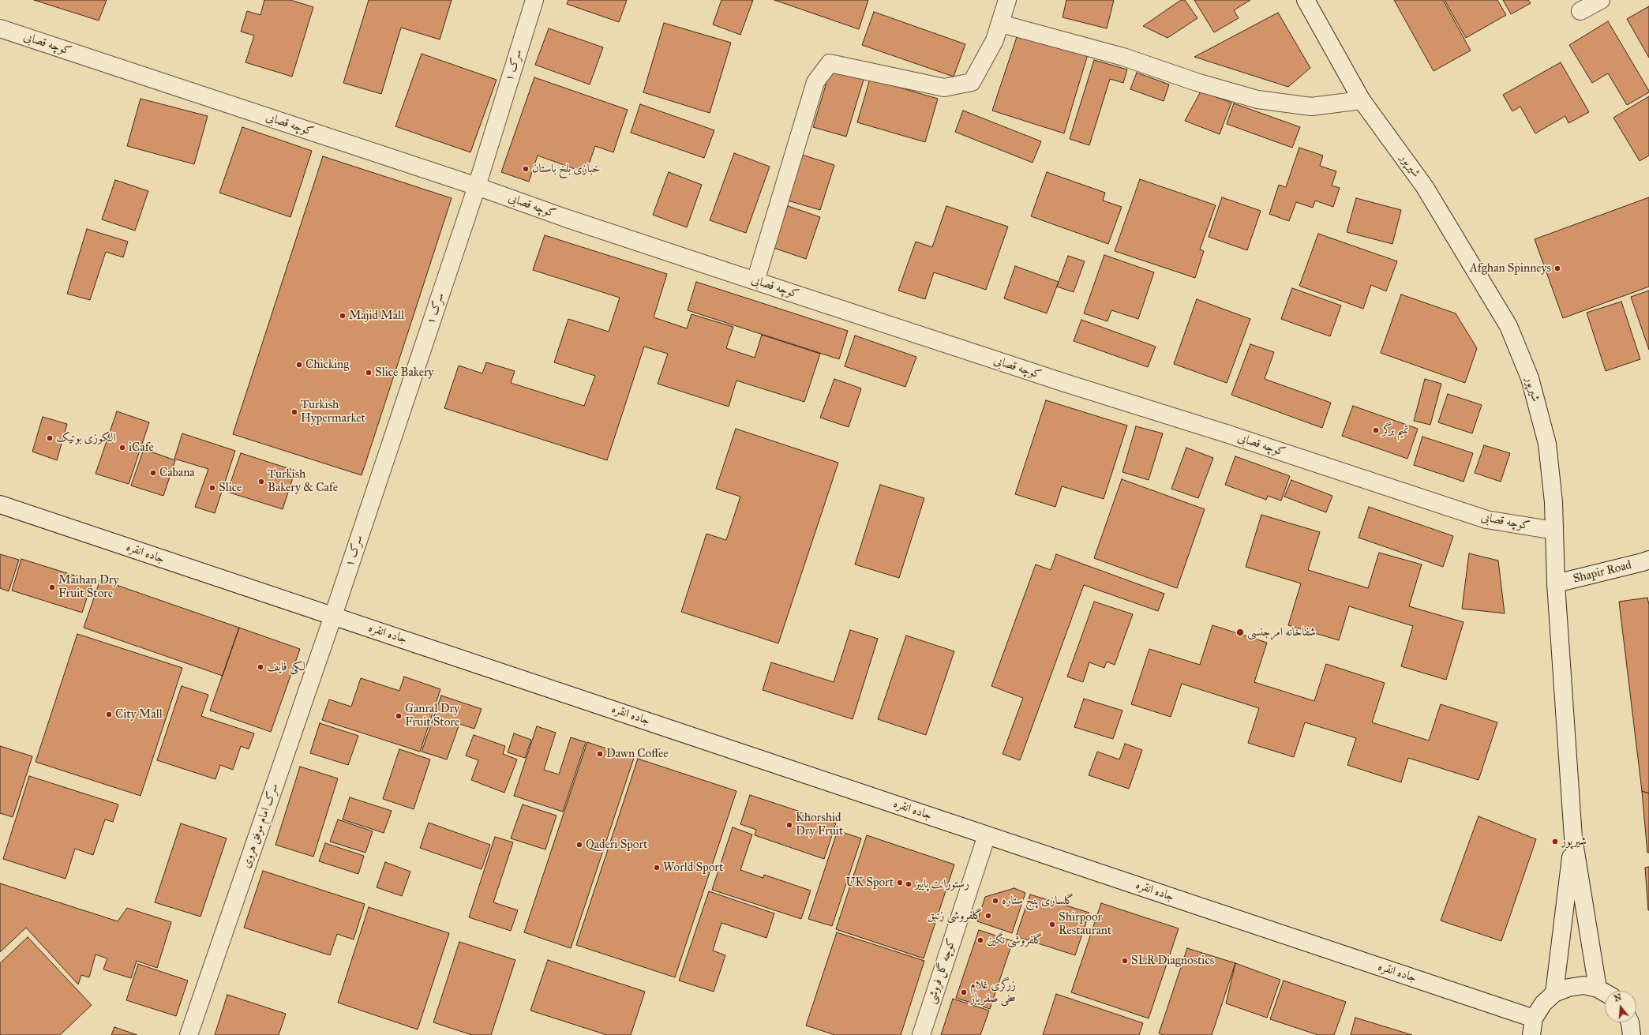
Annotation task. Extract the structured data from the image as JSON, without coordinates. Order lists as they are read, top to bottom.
{
  "streets": {
    "street": [
      "کوچه قصابی",
      "سرک ۱",
      "شیرپور",
      "جاده انقره",
      "Shapir Road",
      "جادہ انقرہ",
      "سرک امام موفق هروی",
      "کوچه گل فروشی"
    ]
  },
  "crossings": [
    ["کوچه قصابی", "سرک ۱"],
    ["کوچه قصابی", "شیرپور"],
    ["سرک ۱", "جاده انقره"],
    ["سرک ۱", "سرک امام موفق هروی"],
    ["شیرپور", "Shapir Road"],
    ["جاده انقره", "جادہ انقرہ"],
    ["جاده انقره", "سرک امام موفق هروی"],
    ["جادہ انقرہ", "کوچه گل فروشی"]
  ],
  "places": [
    "خبازی بلخ باستان",
    "Afghan Spinneys",
    "Majid Mall",
    "Chicking",
    "Slice Bakery",
    "Turkish Hypermarket",
    "تمیم برگر",
    "الکوزی بوتیک",
    "iCafe",
    "Cabana",
    "Turkish Bakery & Cafe",
    "Slice",
    "Maihan Dry Fruit Store",
    "شفاخانه امرجنسی",
    "لکی فایف",
    "City Mall",
    "Ganral Dry Fruit Store",
    "Dawn Coffee",
    "Khorshid Dry Fruit",
    "شیرپور",
    "Qaderi Sport",
    "World Sport",
    "UK Sport",
    "رستورانت پاییز",
    "گلسازی پنج ستاره",
    "گلفروشی زنبق",
    "Shirpoor Restaurant",
    "گلفروشی نگین",
    "SLR Diagnostics",
    "زرگری غلام سخی صفریار"
  ],
  "north": "top"
}
